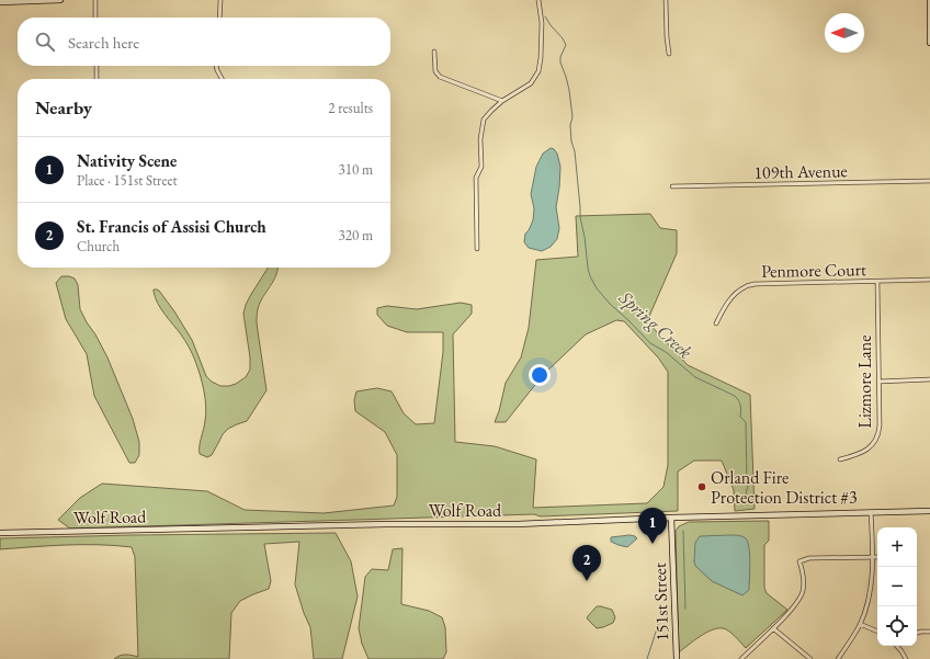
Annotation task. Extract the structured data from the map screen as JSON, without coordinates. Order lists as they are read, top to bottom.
{
  "streets": {
    "main road": ["Wolf Road", "151st Street"],
    "street": ["109th Avenue", "Penmore Court", "Lizmore Lane"]
  },
  "crossings": [
    ["Penmore Court", "Lizmore Lane"],
    ["Wolf Road", "151st Street"]
  ],
  "water": ["Spring Creek"],
  "places": ["Orland Fire Protection District #3"],
  "north": "left",
  "page": {
    "search": "Search here",
    "heading": ["Nearby", "2 results"],
    "list": [
      {
        "mark": "1",
        "name": "Nativity Scene",
        "note": "Place · 151st Street",
        "value": "310 m"
      },
      {
        "mark": "2",
        "name": "St. Francis of Assisi Church",
        "note": "Church",
        "value": "320 m"
      }
    ],
    "pins": ["1", "2"],
    "map_buttons": ["+", "−"]
  }
}
